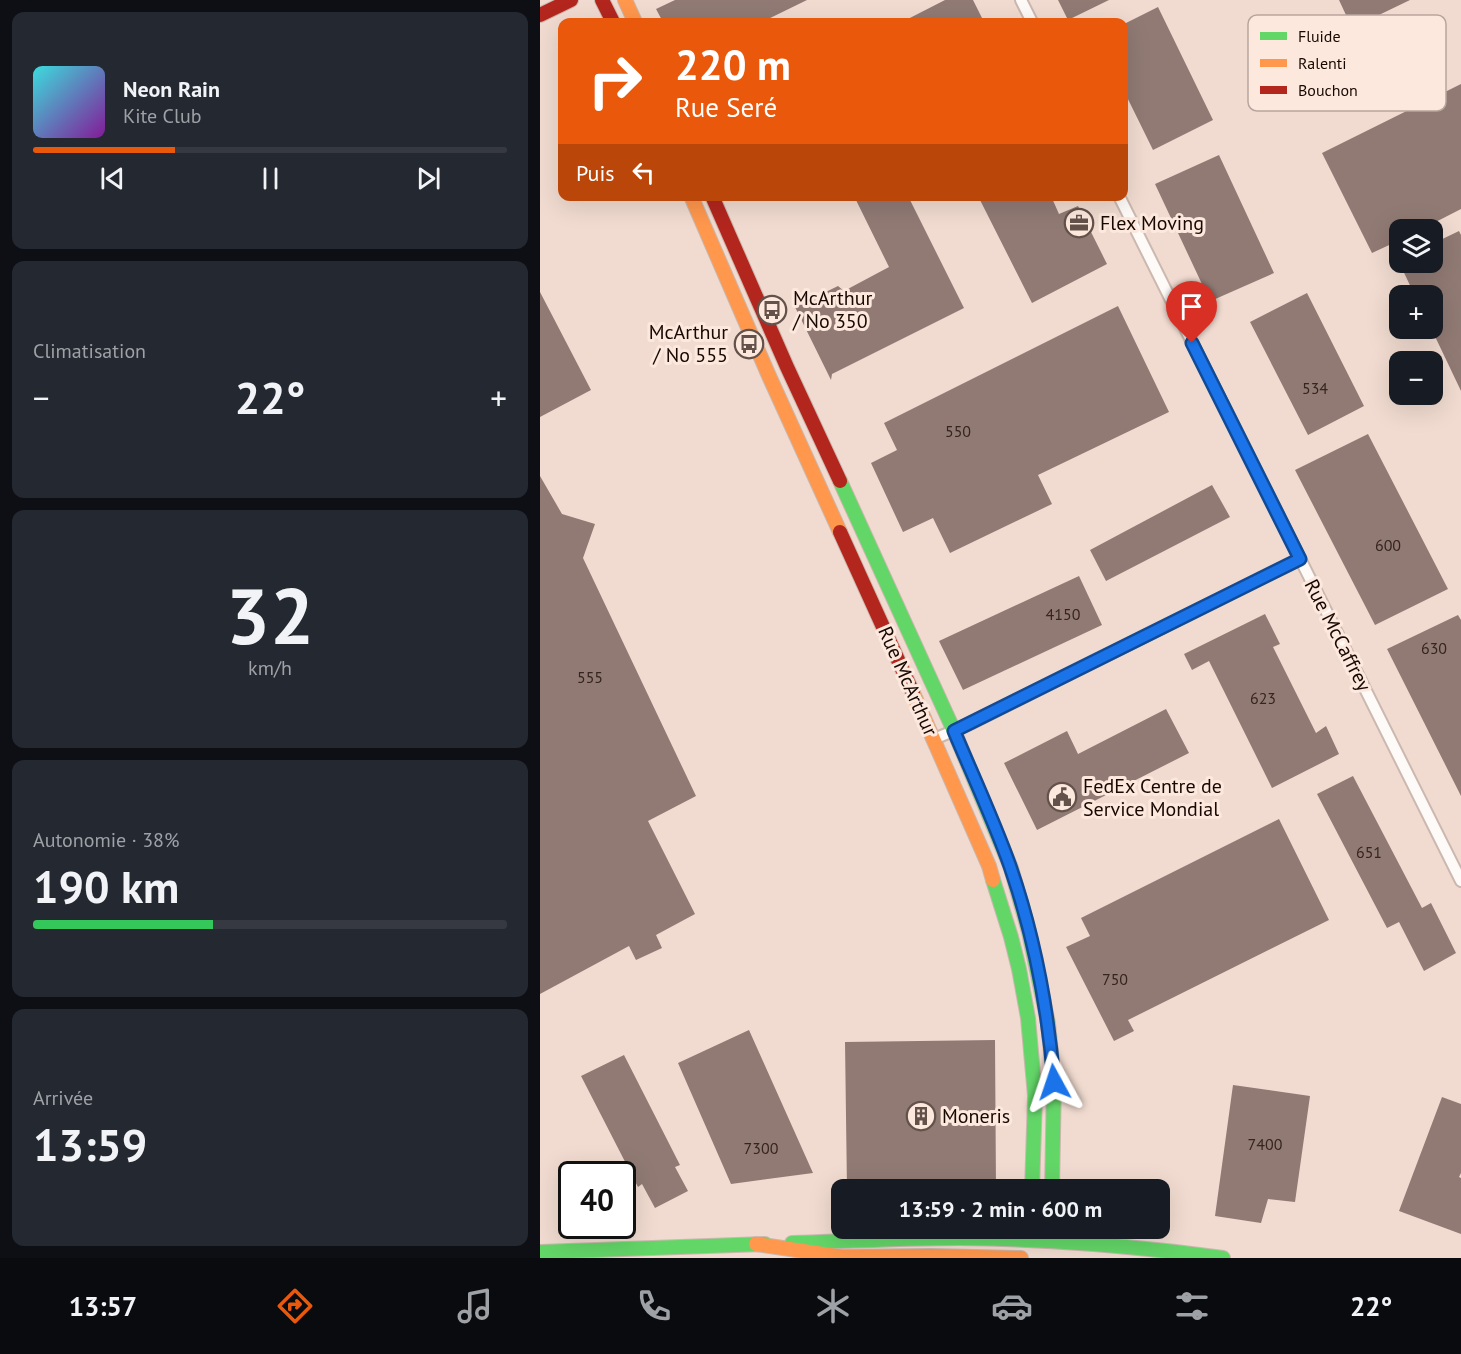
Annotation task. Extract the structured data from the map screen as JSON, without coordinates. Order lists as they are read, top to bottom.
{
  "streets": {
    "main road": ["Rue McArthur"],
    "street": ["Rue McCaffrey"]
  },
  "places": {
    "office": ["Flex Moving"],
    "bus stop": ["McArthur / No 350", "McArthur / No 555"],
    "public building": ["FedEx Centre de Service Mondial"],
    "building": ["Moneris"]
  },
  "house_numbers": [
    "534",
    "550",
    "600",
    "4150",
    "630",
    "555",
    "623",
    "651",
    "750",
    "7400",
    "7300"
  ],
  "legend": ["Fluide", "Ralenti", "Bouchon"],
  "page": {
    "turn": ["220 m", "Rue Seré"],
    "song": ["Neon Rain", "Kite Club"],
    "then": "Puis",
    "map_buttons": ["+", "−"],
    "tile": [
      "Climatisation",
      ["32", "km/h"],
      ["Autonomie · 38%", "190 km"],
      ["Arrivée", "13:59"]
    ],
    "heat": ["−", "22°", "+"],
    "limit": "40",
    "trip": "13:59 · 2 min · 600 m",
    "tabs": ["13:57", "22°"]
  }
}
